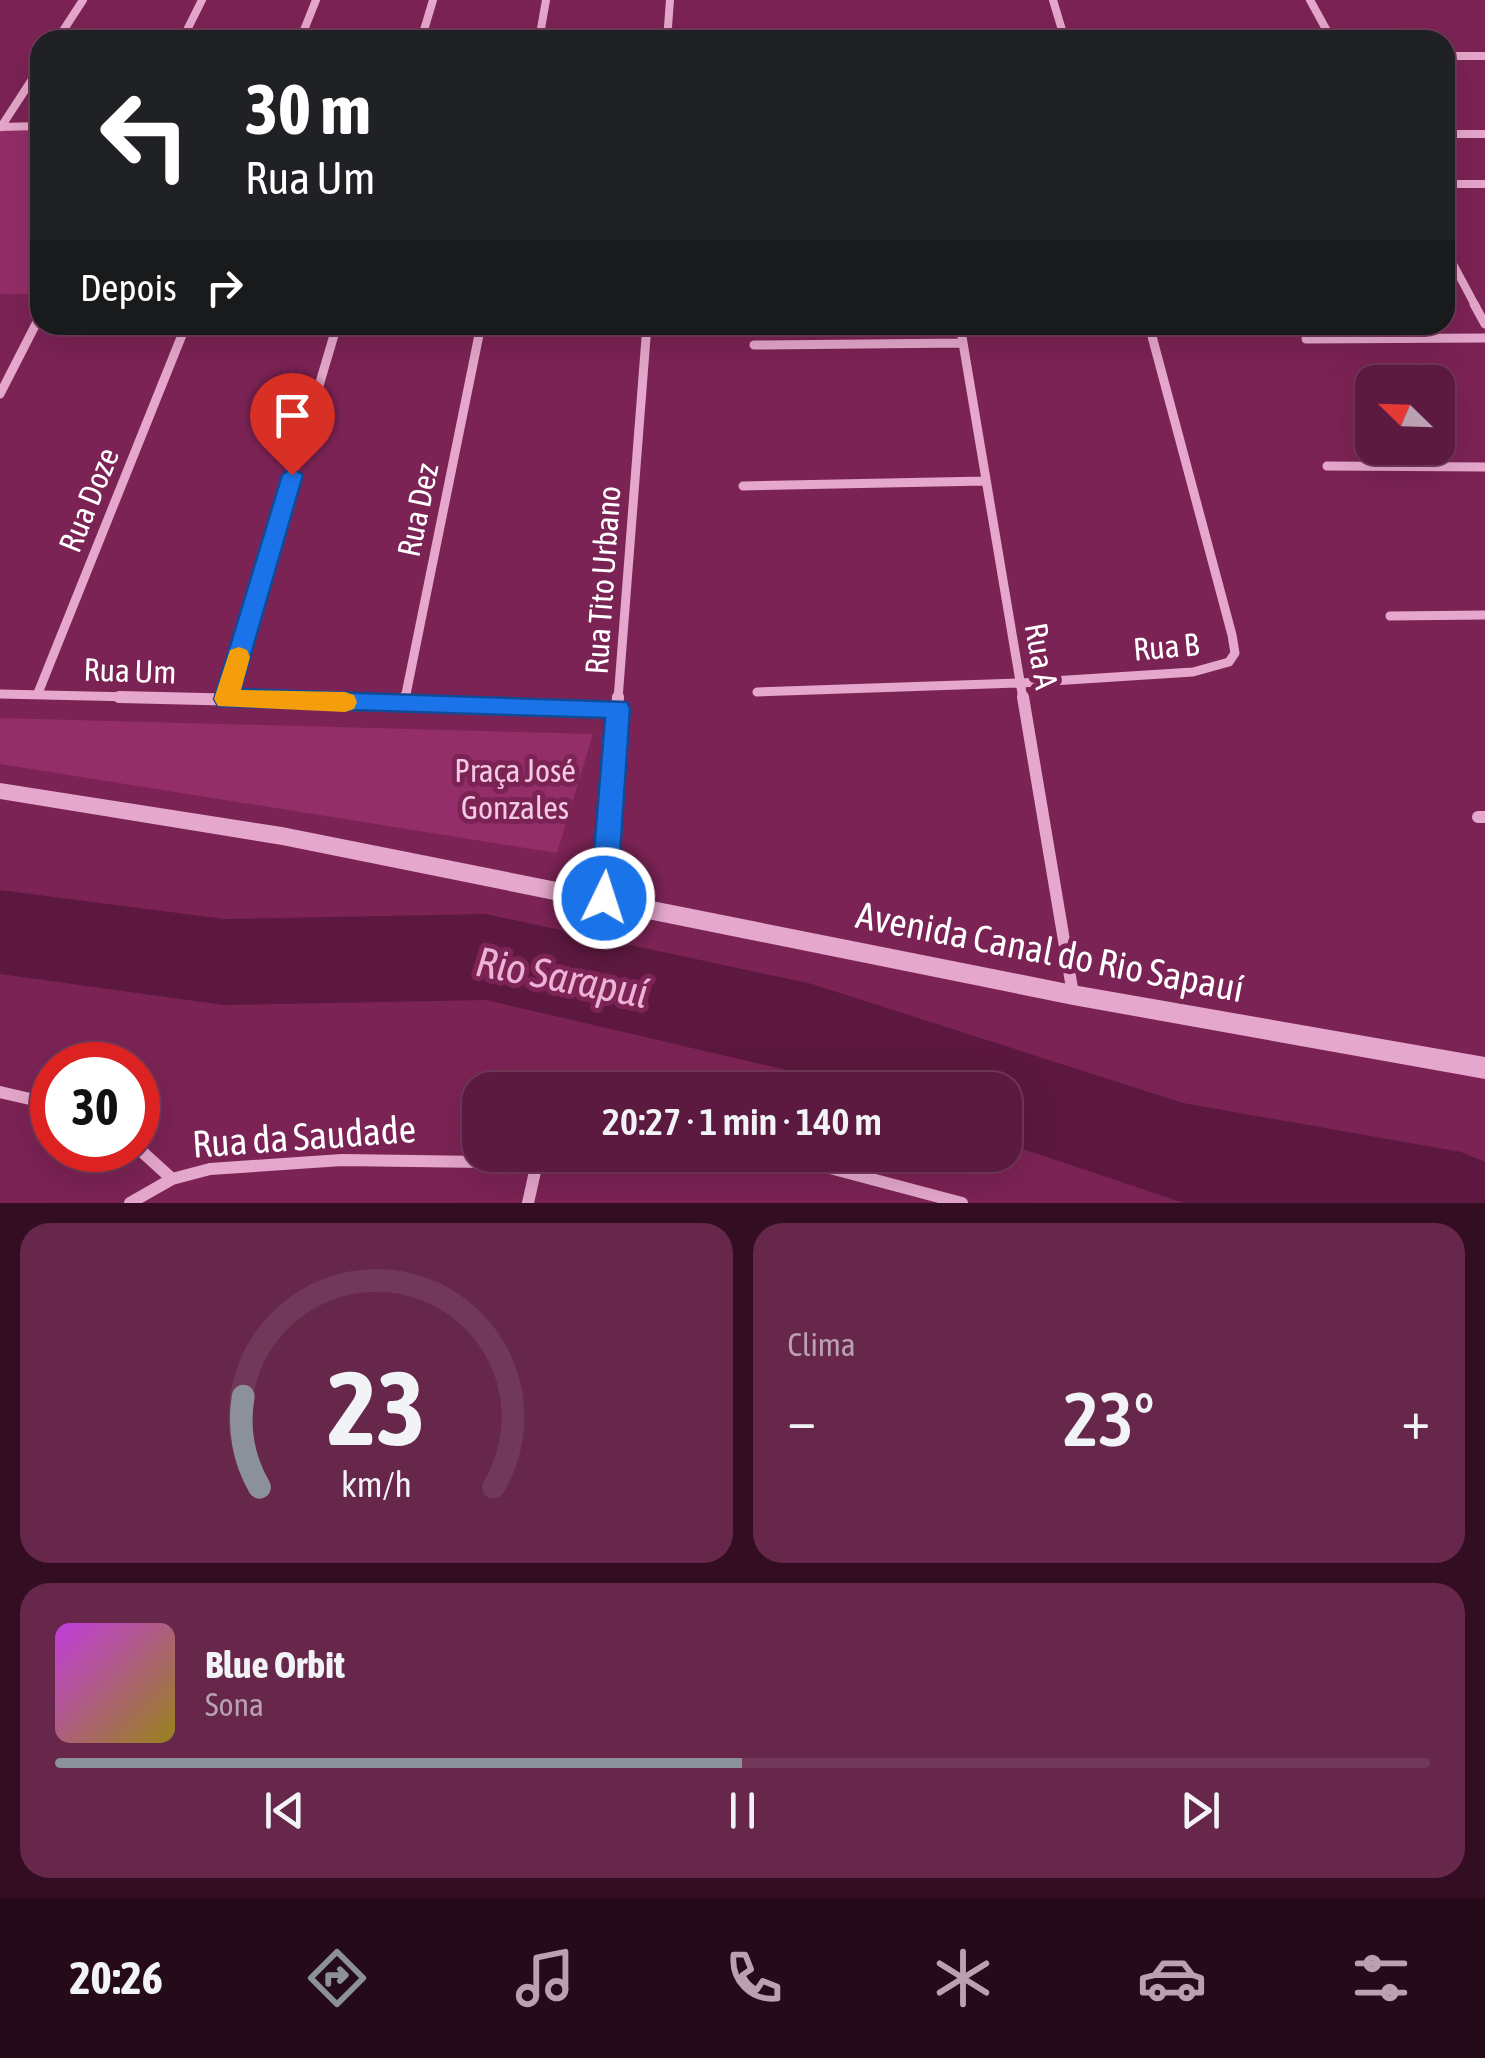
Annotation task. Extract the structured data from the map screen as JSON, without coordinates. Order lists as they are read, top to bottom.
{
  "streets": {
    "street": [
      "Rua Doze",
      "Rua Dez",
      "Rua Tito Urbano",
      "Rua B",
      "Rua A",
      "Rua Um",
      "Avenida Canal do Rio Sapauí",
      "Rua da Saudade"
    ]
  },
  "crossings": [
    ["Rua Doze", "Rua Um"],
    ["Rua Dez", "Rua Um"],
    ["Rua Tito Urbano", "Rua Um"],
    ["Rua Tito Urbano", "Avenida Canal do Rio Sapauí"],
    ["Rua B", "Rua A"],
    ["Rua A", "Avenida Canal do Rio Sapauí"]
  ],
  "water": ["Rio Sarapuí"],
  "parks": ["Praça José Gonzales"],
  "north": "top left",
  "page": {
    "turn": ["30 m", "Rua Um"],
    "then": "Depois",
    "limit": "30",
    "trip": "20:27 · 1 min · 140 m",
    "tile": "Clima",
    "heat": ["−", "23°", "+"],
    "song": ["Blue Orbit", "Sona"],
    "tabs": "20:26",
    "gauge": ["23", "km/h"]
  }
}
